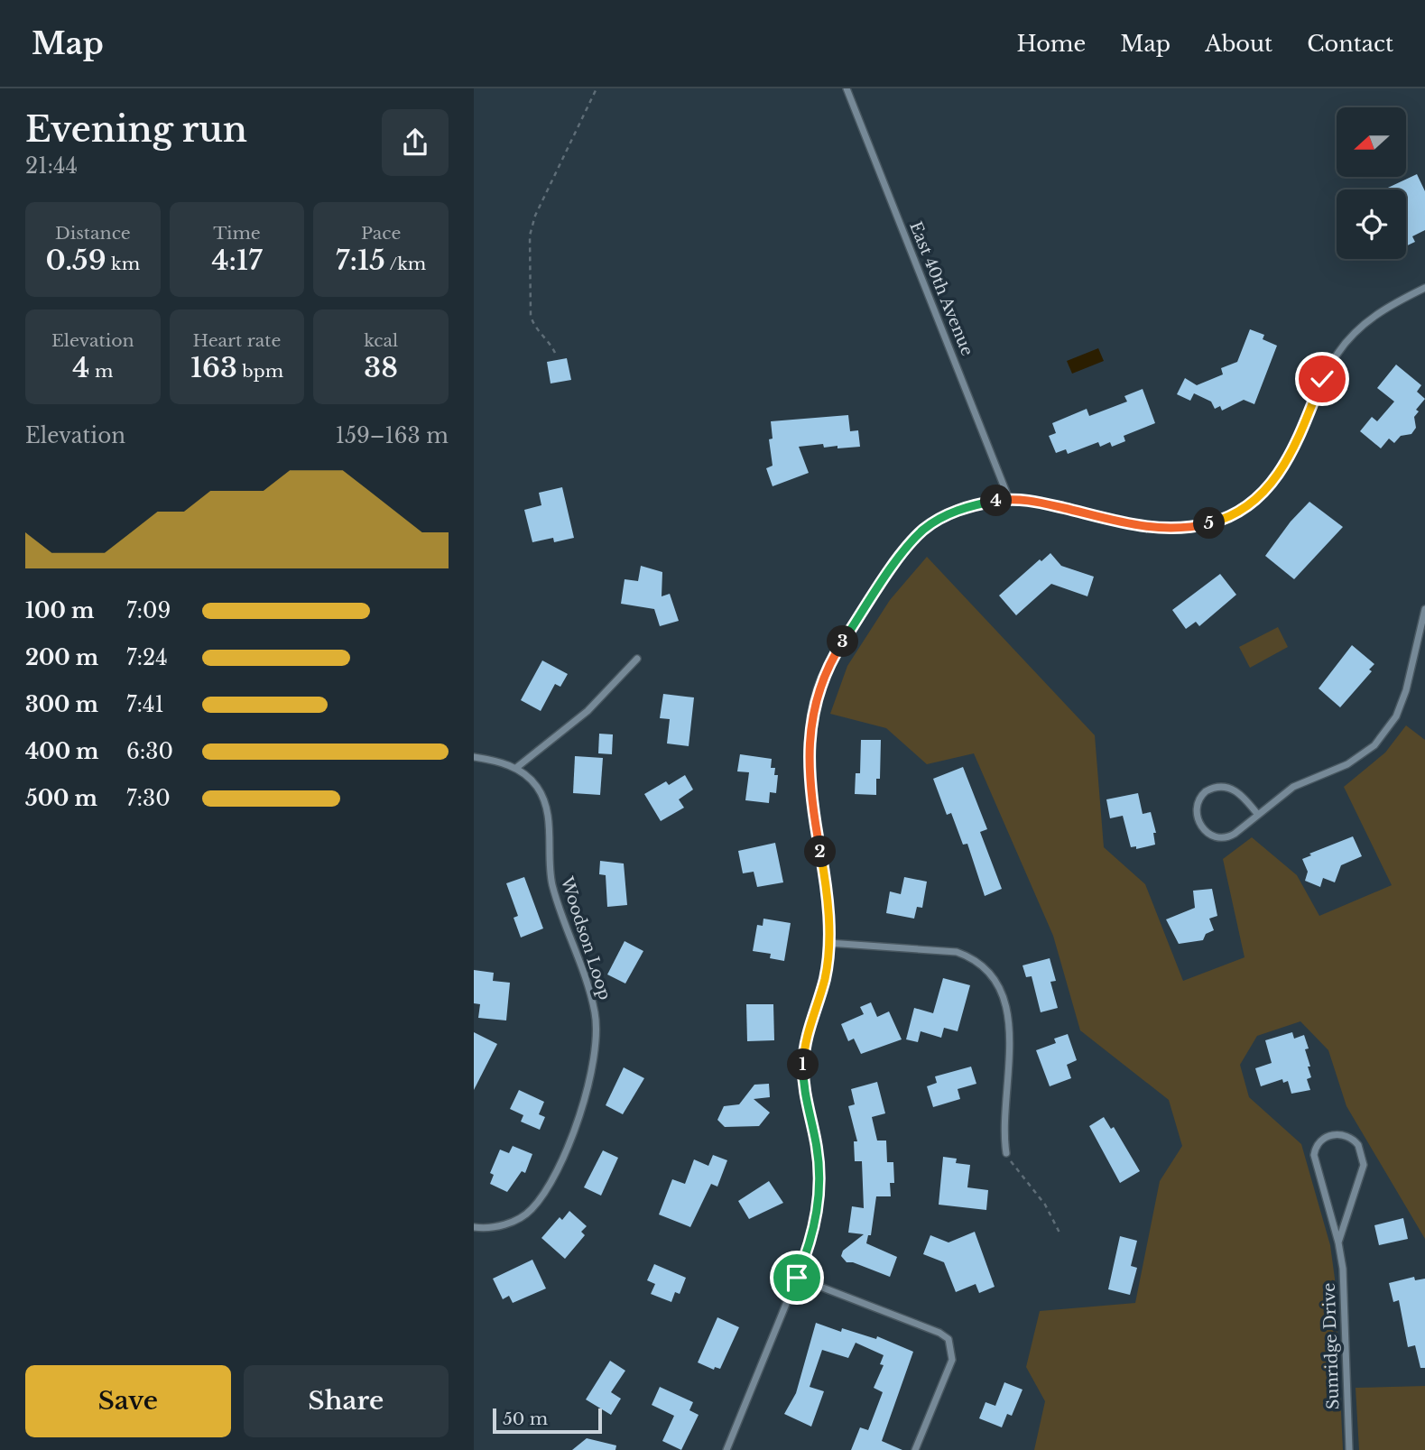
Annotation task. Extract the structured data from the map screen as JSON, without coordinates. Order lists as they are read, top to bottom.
{
  "streets": {
    "street": ["East 40th Avenue", "Woodson Loop", "Sunridge Drive"]
  },
  "scale_bar": "50 m",
  "north": "left",
  "page": {
    "header": "Map",
    "nav": [
      "Home",
      "Map",
      "About",
      "Contact"
    ],
    "heading": ["Evening run", "21:44"],
    "stats": [
      ["Distance", "0.59 km"],
      ["Time", "4:17"],
      ["Pace", "7:15 /km"],
      ["Elevation", "4 m"],
      ["Heart rate", "163 bpm"],
      ["kcal", "38"]
    ],
    "chart": ["Elevation", "159–163 m"],
    "pins": [
      "4",
      "5",
      "3",
      "2",
      "1"
    ],
    "list": [
      {
        "name": "100 m",
        "note": "7:09"
      },
      {
        "name": "200 m",
        "note": "7:24"
      },
      {
        "name": "300 m",
        "note": "7:41"
      },
      {
        "name": "400 m",
        "note": "6:30"
      },
      {
        "name": "500 m",
        "note": "7:30"
      }
    ],
    "buttons": ["Save", "Share"],
    "scale": "50 m"
  }
}
